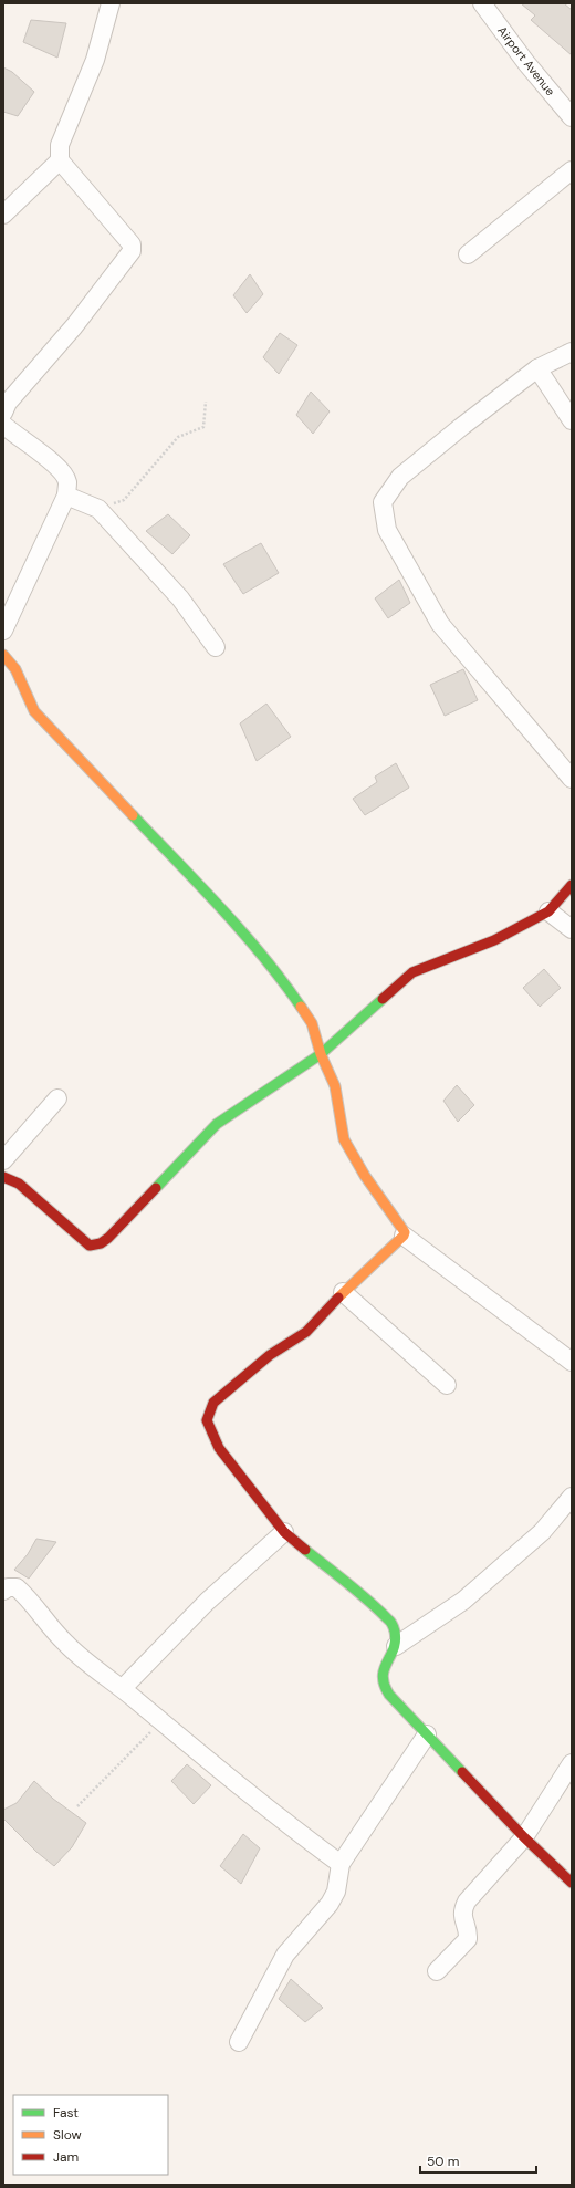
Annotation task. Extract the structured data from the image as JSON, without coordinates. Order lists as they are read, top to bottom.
{
  "streets": {
    "street": ["Airport Avenue"]
  },
  "legend": ["Fast", "Slow", "Jam"],
  "scale_bar": "50 m"
}
